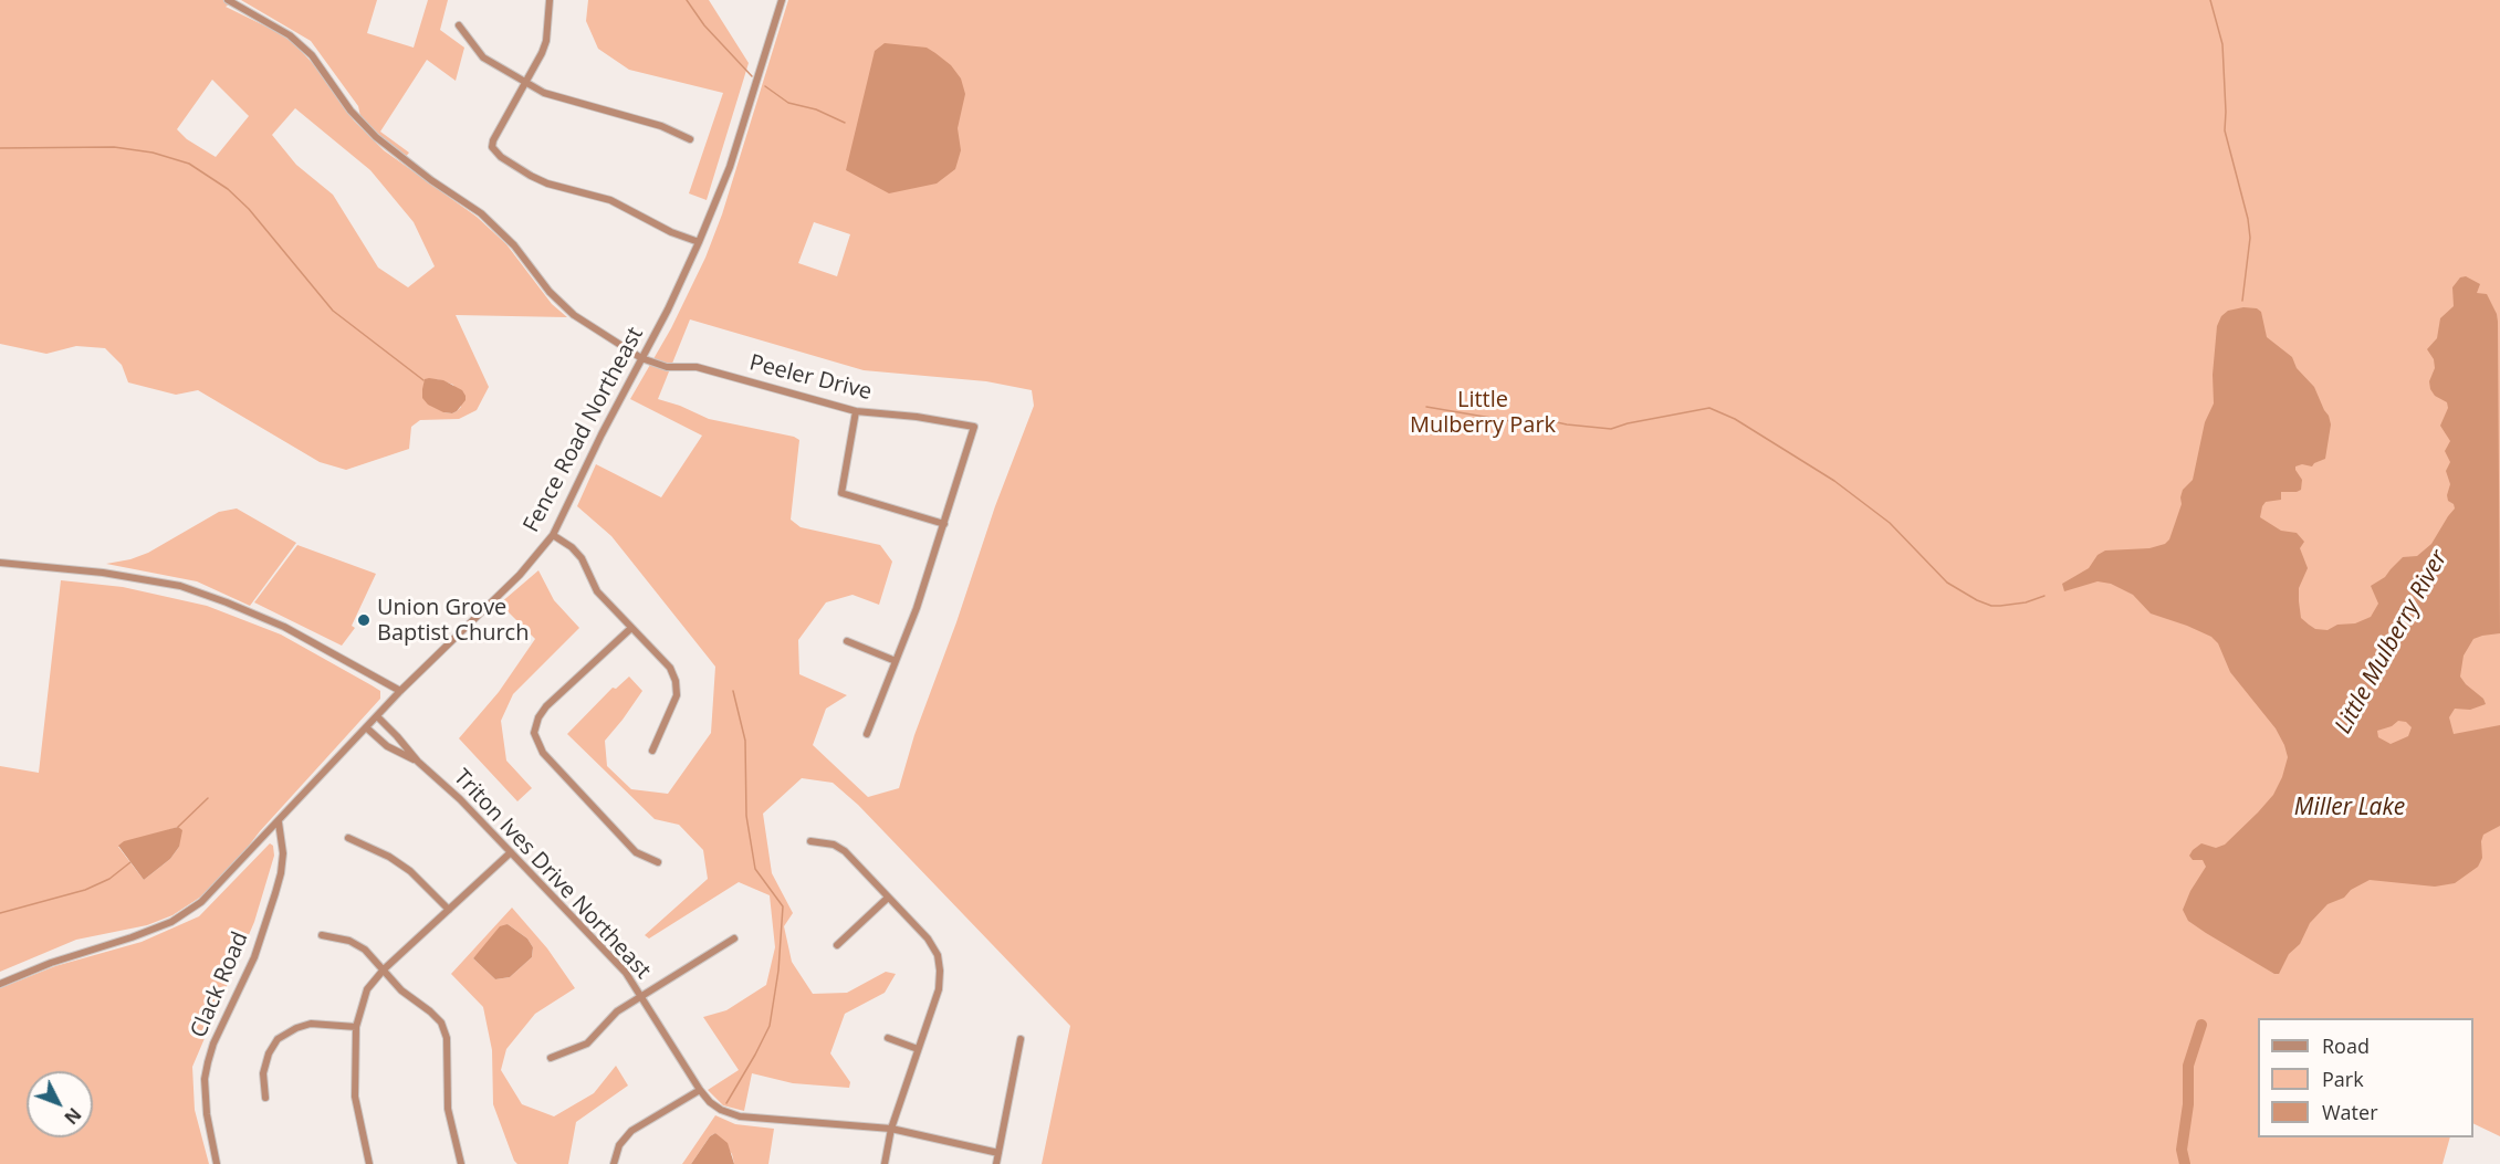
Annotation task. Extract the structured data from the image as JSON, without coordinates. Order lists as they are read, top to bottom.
{
  "streets": {
    "street": [
      "Peeler Drive",
      "Fence Road Northeast",
      "Triton Ives Drive Northeast",
      "Clack Road"
    ]
  },
  "crossings": [
    ["Peeler Drive", "Fence Road Northeast"],
    ["Fence Road Northeast", "Triton Ives Drive Northeast"],
    ["Fence Road Northeast", "Clack Road"]
  ],
  "water": ["Little Mulberry River", "Miller Lake"],
  "parks": ["Little Mulberry Park"],
  "places": ["Union Grove Baptist Church"],
  "legend": ["Road", "Park", "Water"],
  "north": "bottom right"
}
